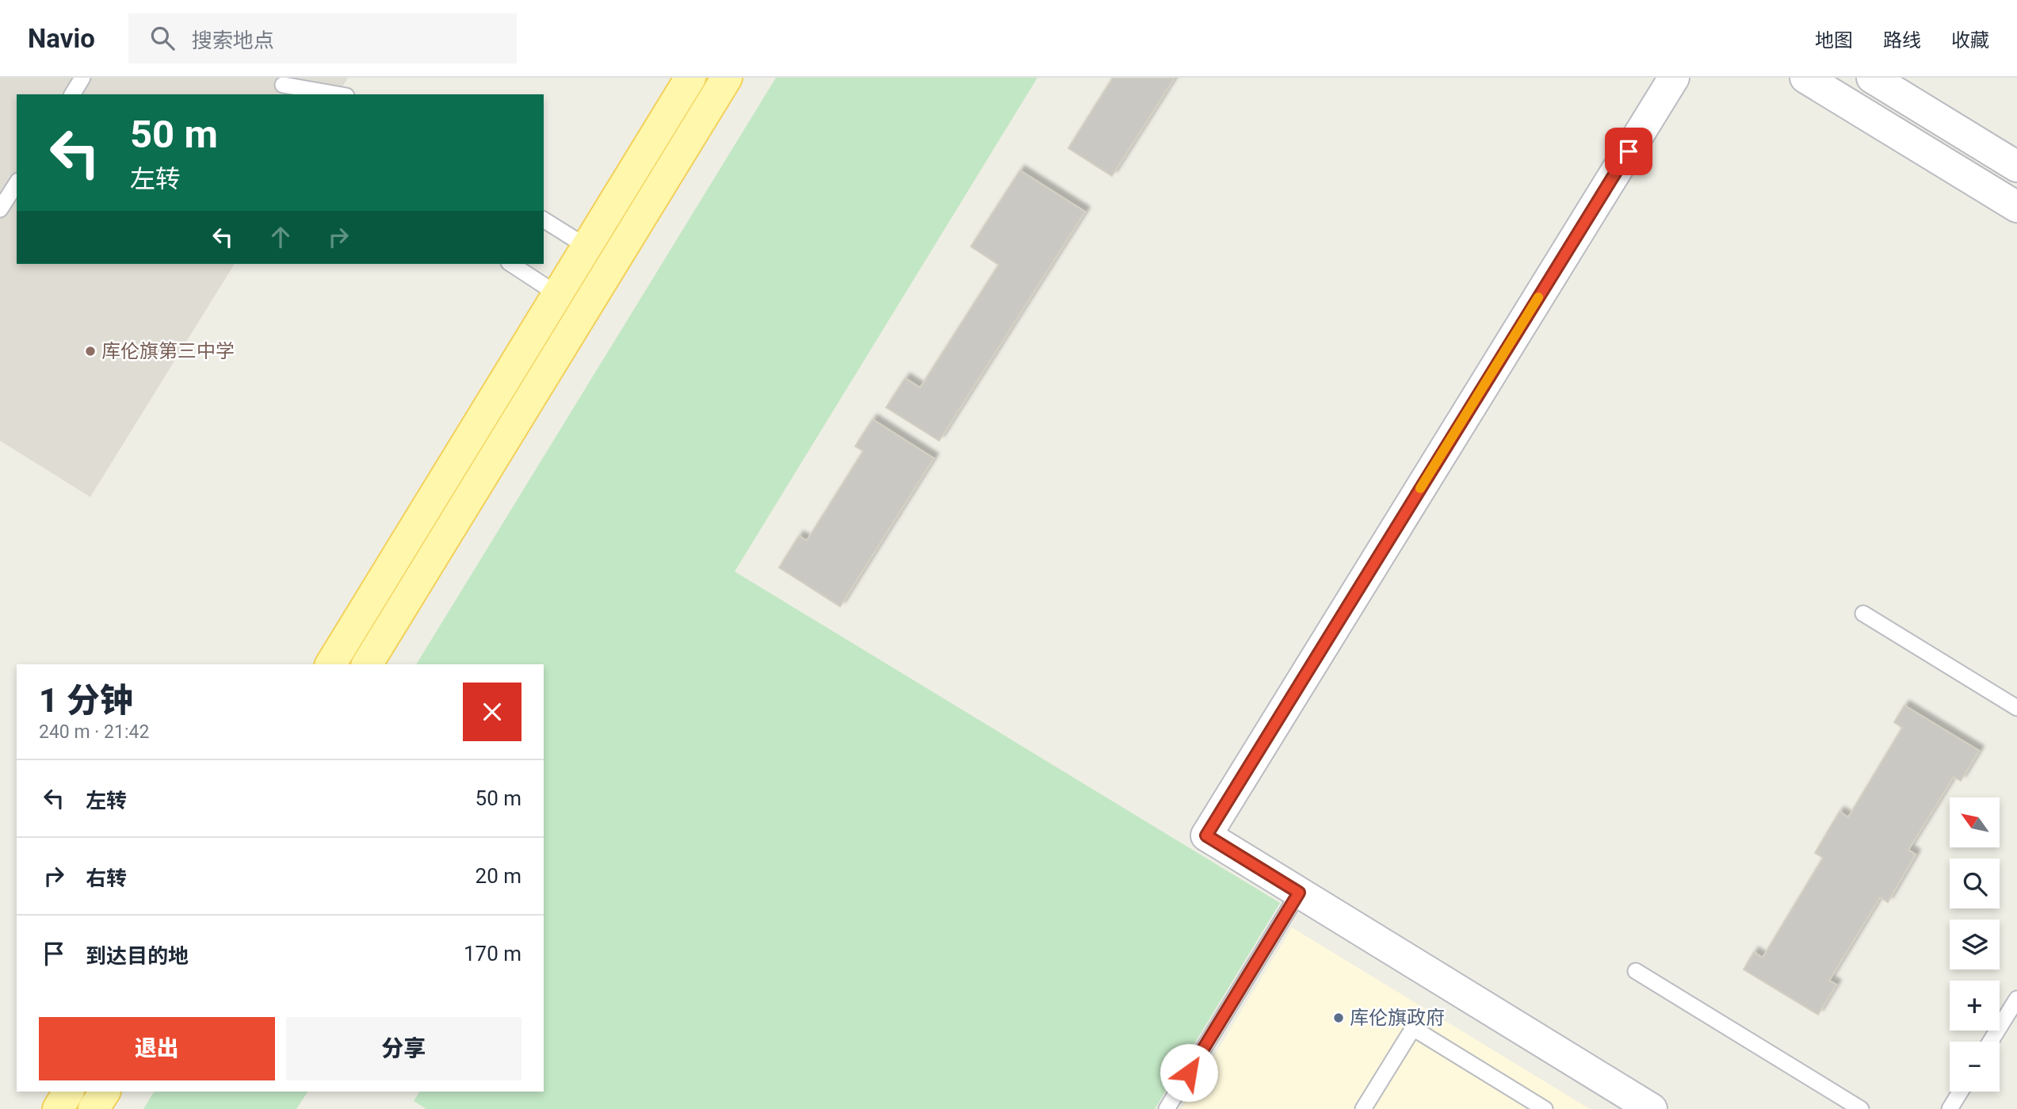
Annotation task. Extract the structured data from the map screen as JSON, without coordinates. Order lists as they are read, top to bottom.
{
  "places": ["库伦旗第三中学", "库伦旗政府"],
  "north": "top left",
  "page": {
    "header": "Navio",
    "search": "搜索地点",
    "nav": ["地图", "路线", "收藏"],
    "turn": ["50 m", "左转"],
    "heading": ["1 分钟", "240 m · 21:42"],
    "list": [
      {
        "name": "左转",
        "value": "50 m"
      },
      {
        "name": "右转",
        "value": "20 m"
      },
      {
        "name": "到达目的地",
        "value": "170 m"
      }
    ],
    "map_buttons": ["+", "−"],
    "buttons": ["退出", "分享"]
  }
}
